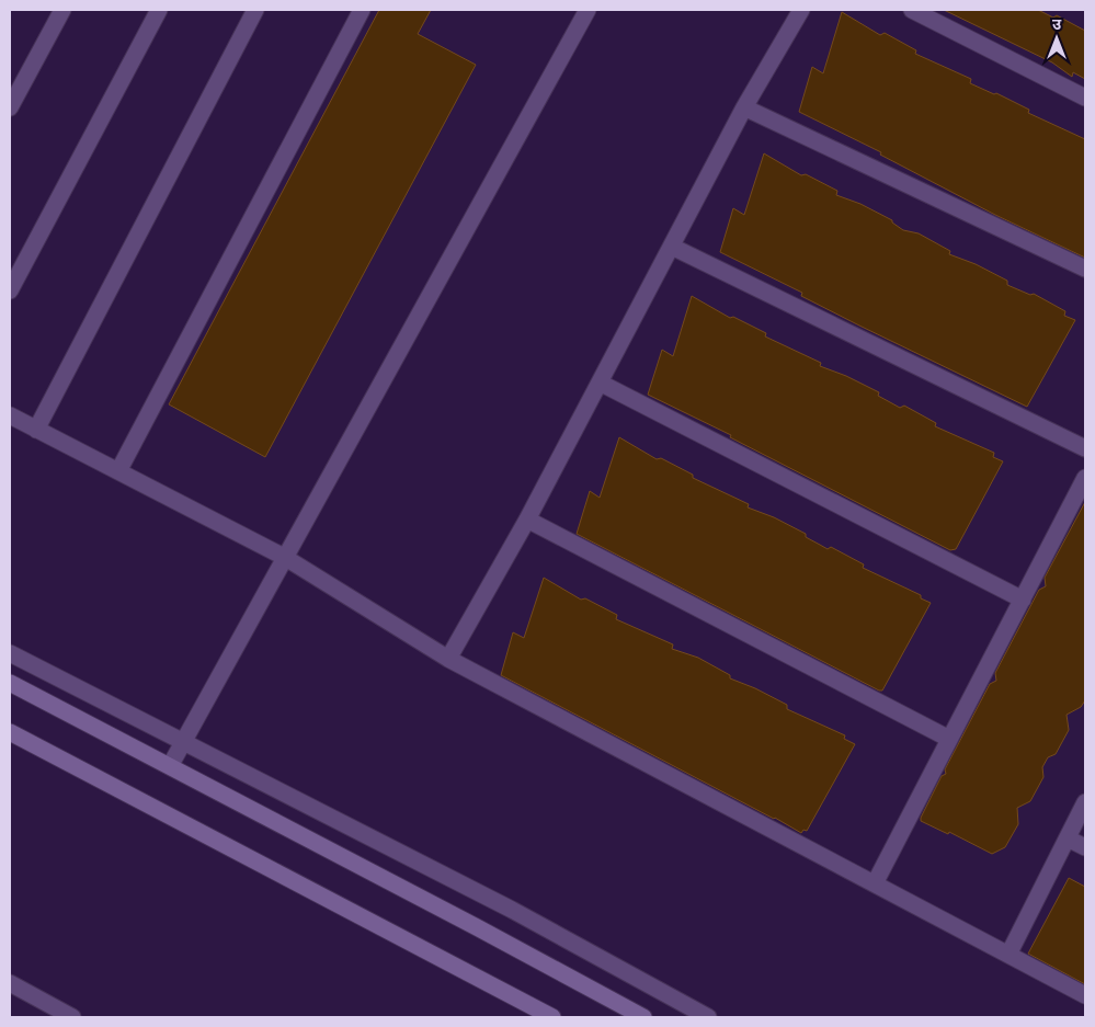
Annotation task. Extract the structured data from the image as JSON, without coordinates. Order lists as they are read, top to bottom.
{
  "north": "top"
}
